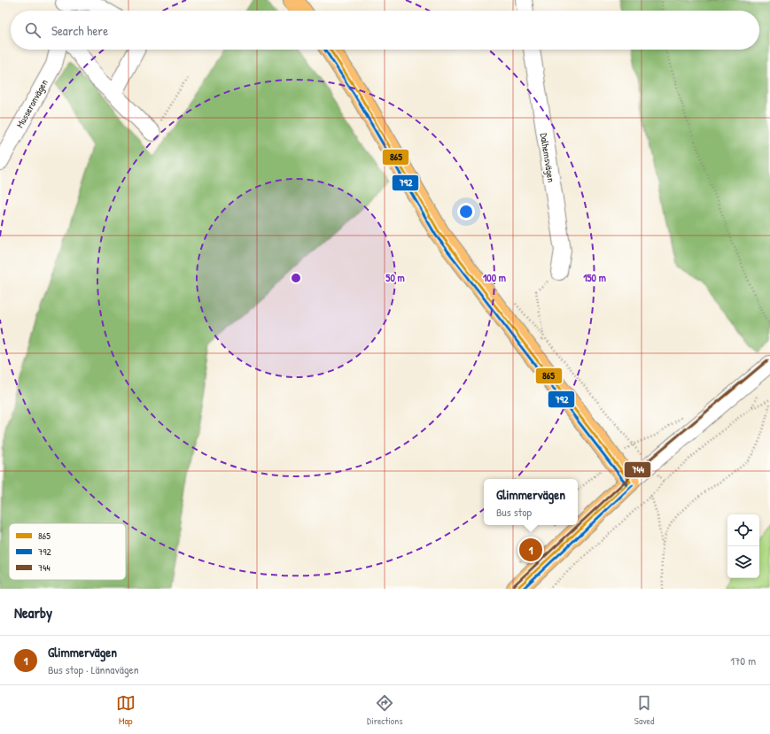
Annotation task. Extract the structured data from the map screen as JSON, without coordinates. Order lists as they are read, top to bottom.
{
  "streets": {
    "street": ["Musseronvägen", "Dalhemsvägen"]
  },
  "lines": ["transit line 865", "transit line 792", "transit line 744"],
  "legend": ["865", "792", "744"],
  "page": {
    "search": "Search here",
    "popup": ["Glimmervägen", "Bus stop"],
    "pins": "1",
    "heading": "Nearby",
    "list": [
      {
        "mark": "1",
        "name": "Glimmervägen",
        "note": "Bus stop · Lännavägen",
        "value": "170 m"
      }
    ],
    "nav": ["Map", "Directions", "Saved"]
  },
  "rings": ["50 m", "100 m", "150 m"]
}
